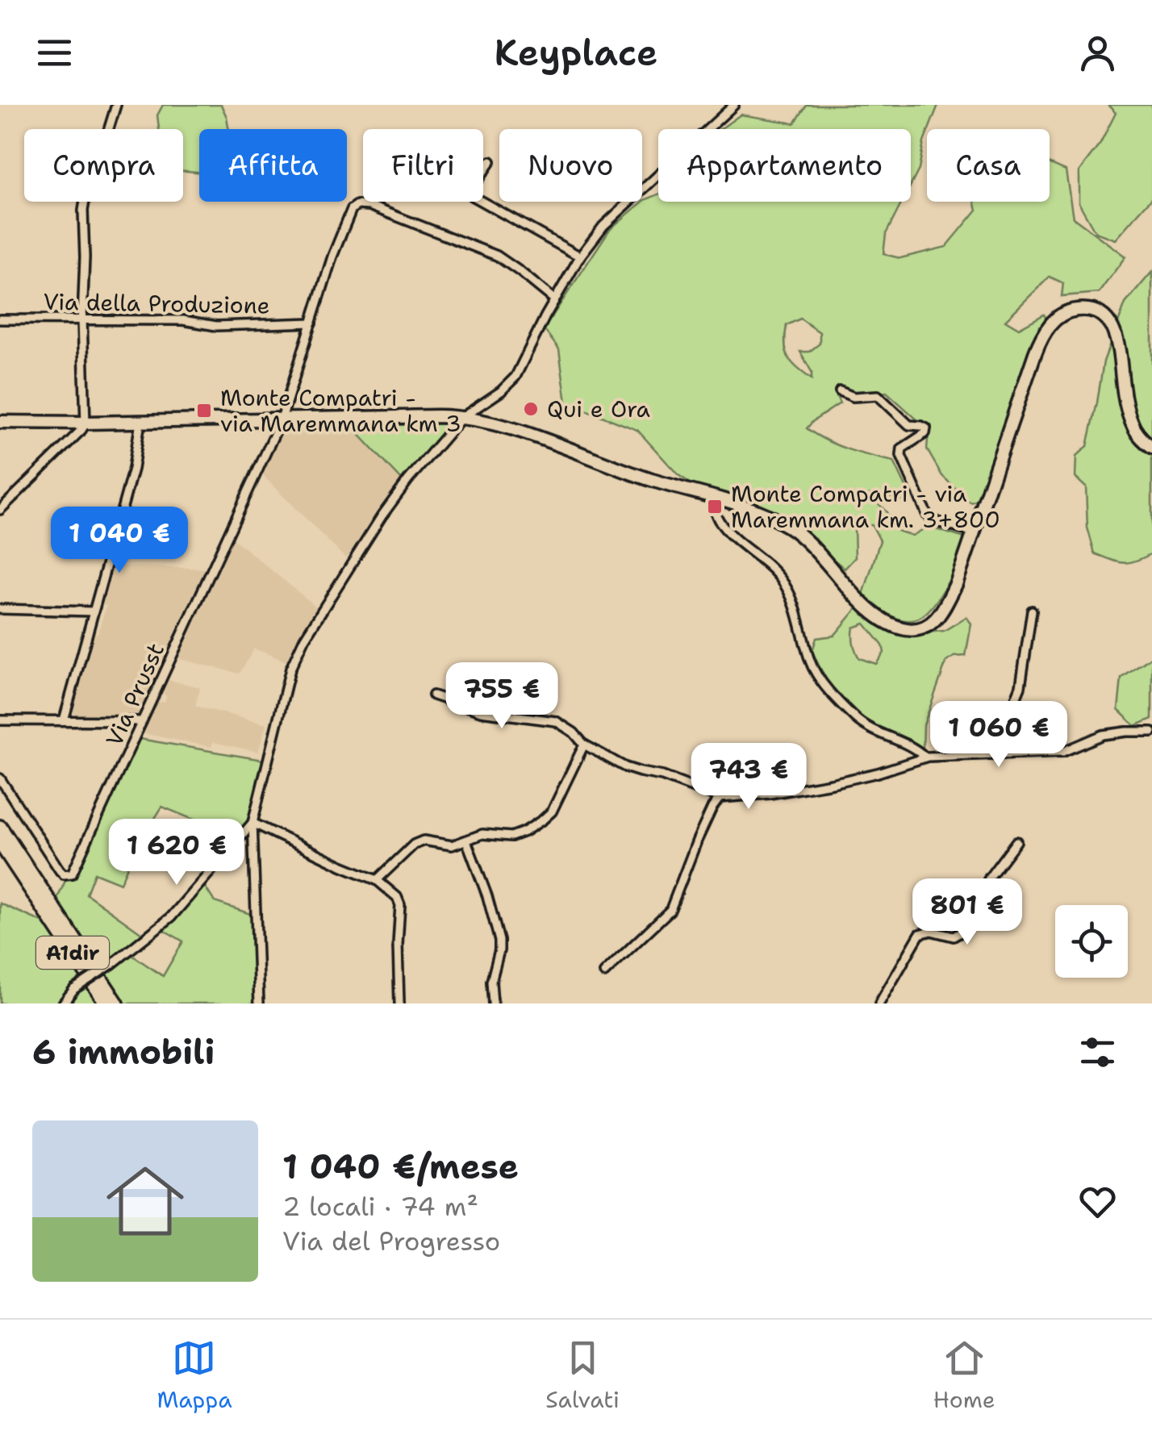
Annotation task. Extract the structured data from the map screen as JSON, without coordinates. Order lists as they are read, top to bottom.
{
  "streets": {
    "highway": ["A1dir"],
    "street": ["Via della Produzione", "Via Prusst"]
  },
  "crossings": [
    ["Via della Produzione", "Via Prusst"]
  ],
  "places": {
    "other": ["Qui e Ora"],
    "transit": ["Monte Compatri - via Maremmana km 3", "Monte Compatri - via Maremmana km. 3+800"]
  },
  "page": {
    "header": "Keyplace",
    "chip": [
      "Compra",
      "Affitta",
      "Filtri",
      "Nuovo",
      "Appartamento",
      "Casa"
    ],
    "price": [
      "1 040 €",
      "755 €",
      "1 060 €",
      "743 €",
      "1 620 €",
      "801 €"
    ],
    "heading": "6 immobili",
    "list": [
      {
        "name": "1 040 €/mese",
        "note": "2 locali · 74 m² · Via del Progresso"
      }
    ],
    "tabs": ["Mappa", "Salvati", "Home"]
  }
}
